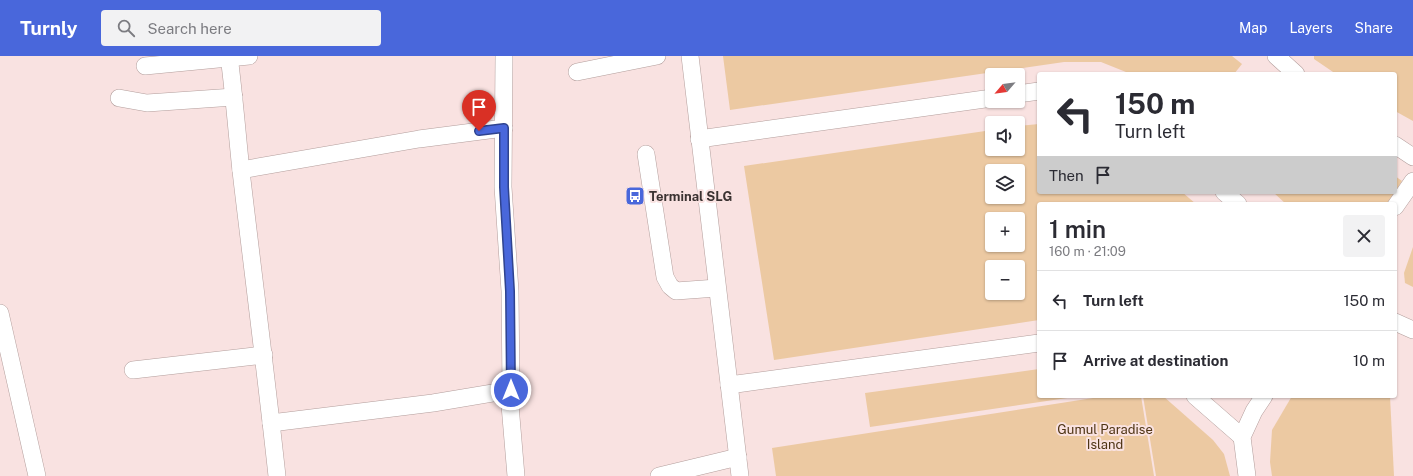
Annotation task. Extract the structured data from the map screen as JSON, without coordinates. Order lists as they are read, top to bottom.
{
  "parks": ["Gumul Paradise Island"],
  "places": {
    "bus stop": ["Terminal SLG"]
  },
  "north": "bottom left",
  "page": {
    "header": "Turnly",
    "search": "Search here",
    "nav": ["Map", "Layers", "Share"],
    "map_buttons": ["+", "−"],
    "turn": ["150 m", "Turn left"],
    "then": "Then",
    "heading": ["1 min", "160 m · 21:09"],
    "list": [
      {
        "name": "Turn left",
        "value": "150 m"
      },
      {
        "name": "Arrive at destination",
        "value": "10 m"
      }
    ]
  }
}
